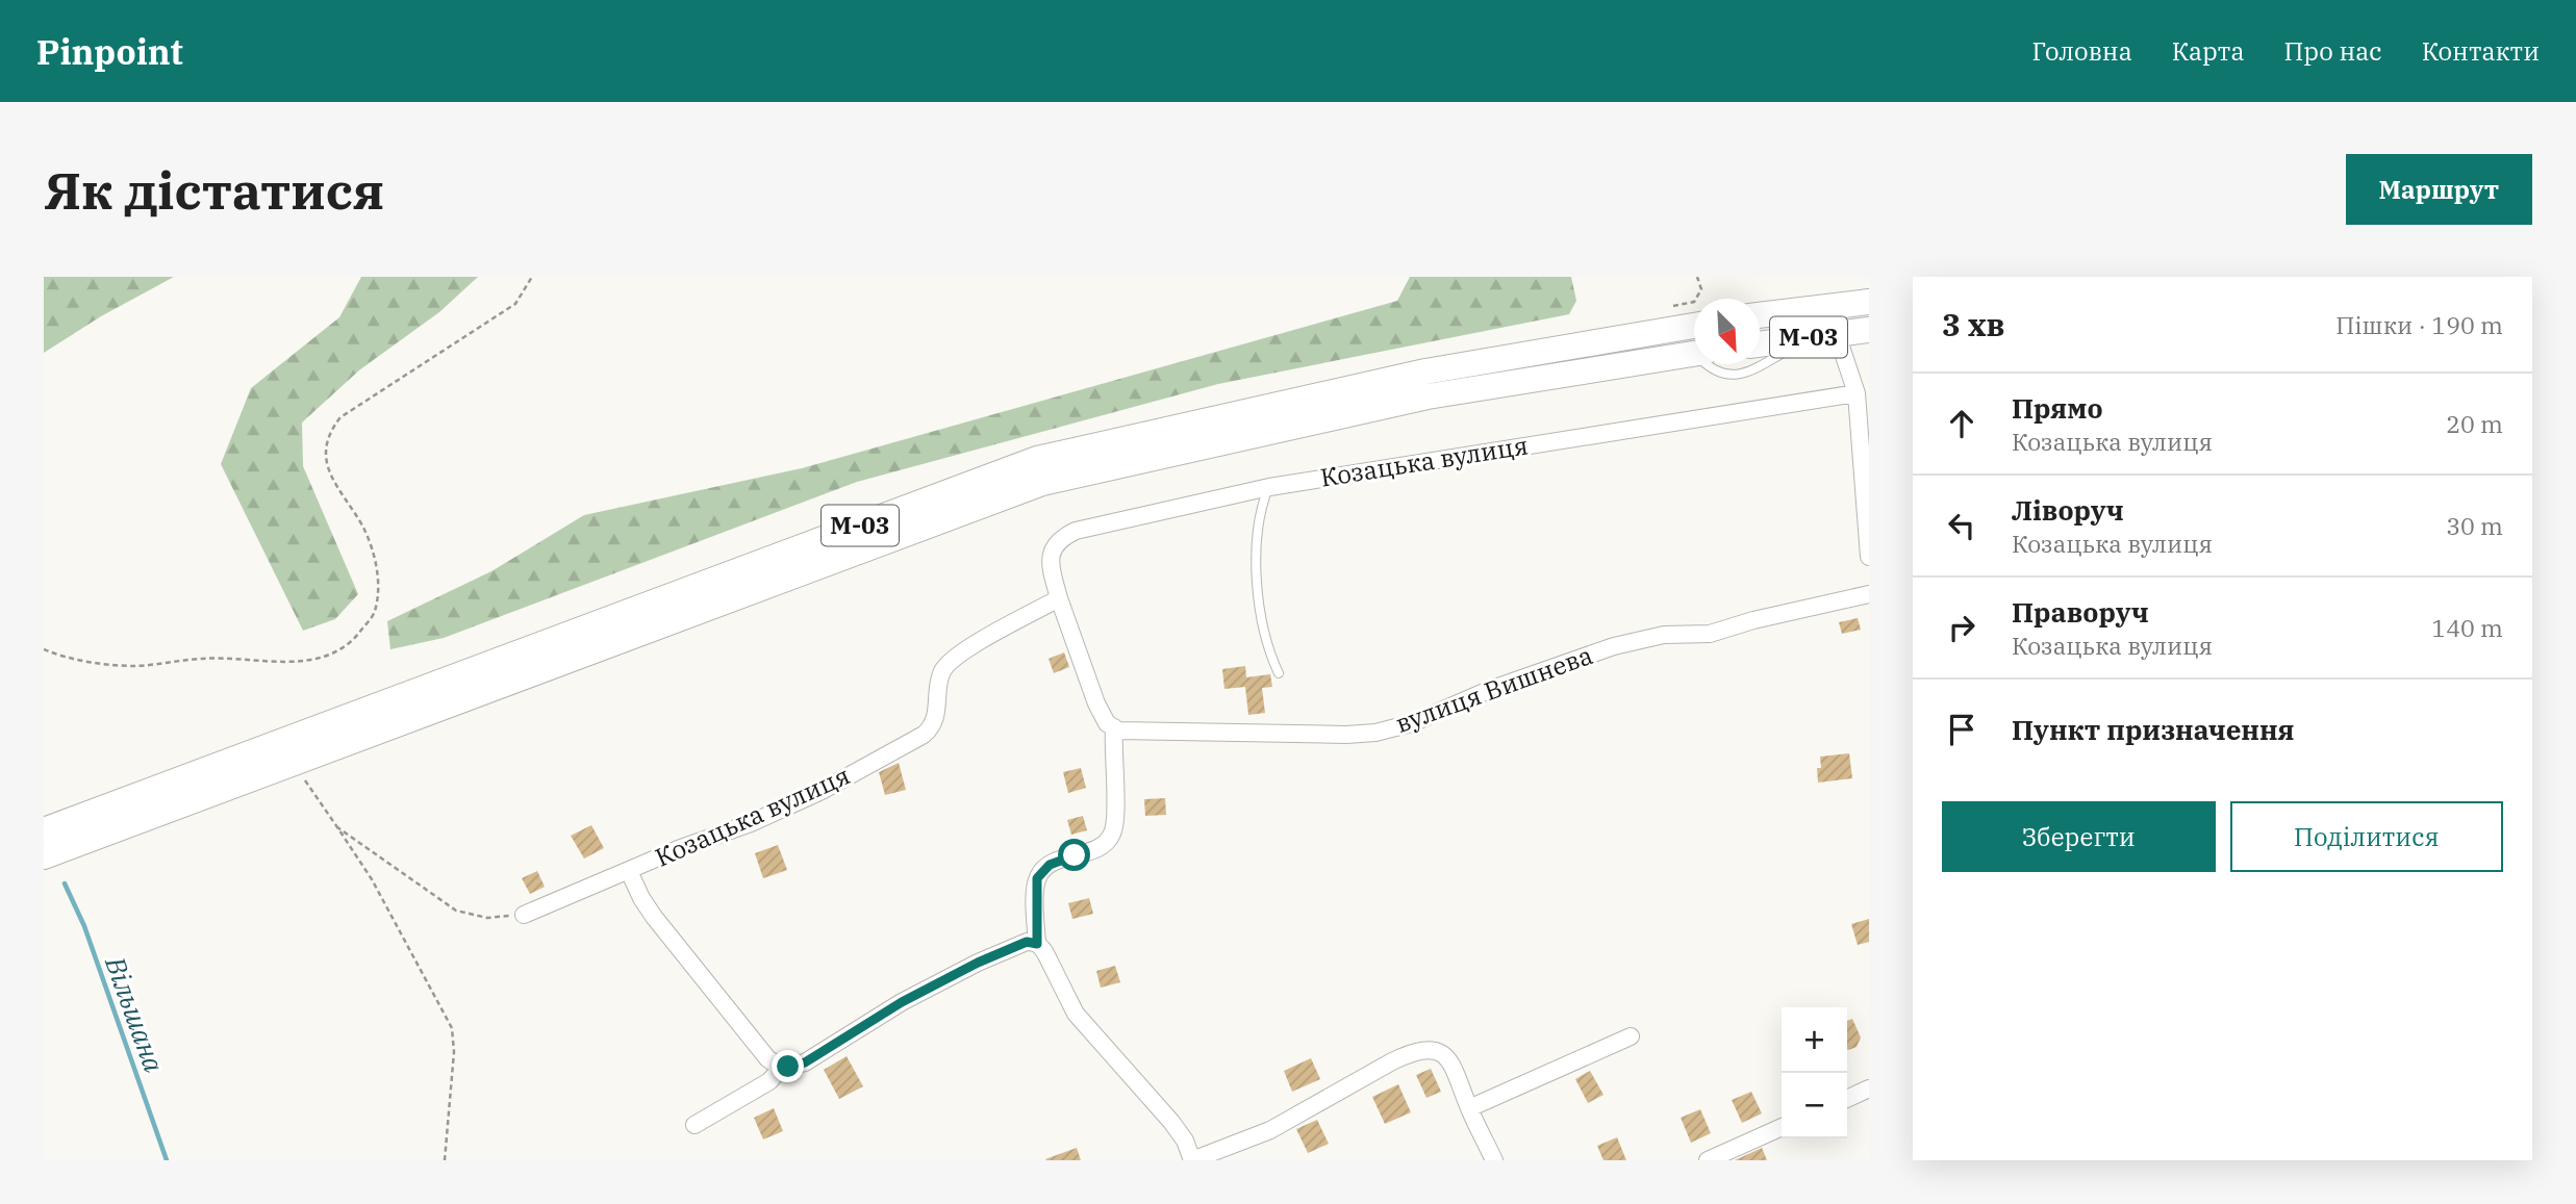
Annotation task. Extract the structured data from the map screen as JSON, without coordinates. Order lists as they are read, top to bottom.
{
  "streets": {
    "highway": ["М-03"],
    "street": ["Козацька вулиця", "вулиця Вишнева"]
  },
  "crossings": [
    ["Козацька вулиця", "вулиця Вишнева"]
  ],
  "water": ["Вільшана"],
  "north": "bottom right",
  "page": {
    "header": "Pinpoint",
    "nav": [
      "Головна",
      "Карта",
      "Про нас",
      "Контакти"
    ],
    "buttons": [
      "Маршрут",
      ["Зберегти", "Поділитися"]
    ],
    "title": "Як дістатися",
    "heading": ["3 хв", "Пішки · 190 m"],
    "list": [
      ["Прямо", "Козацька вулиця", "20 m"],
      ["Ліворуч", "Козацька вулиця", "30 m"],
      ["Праворуч", "Козацька вулиця", "140 m"],
      "Пункт призначення"
    ],
    "map_buttons": ["+", "−"]
  }
}
